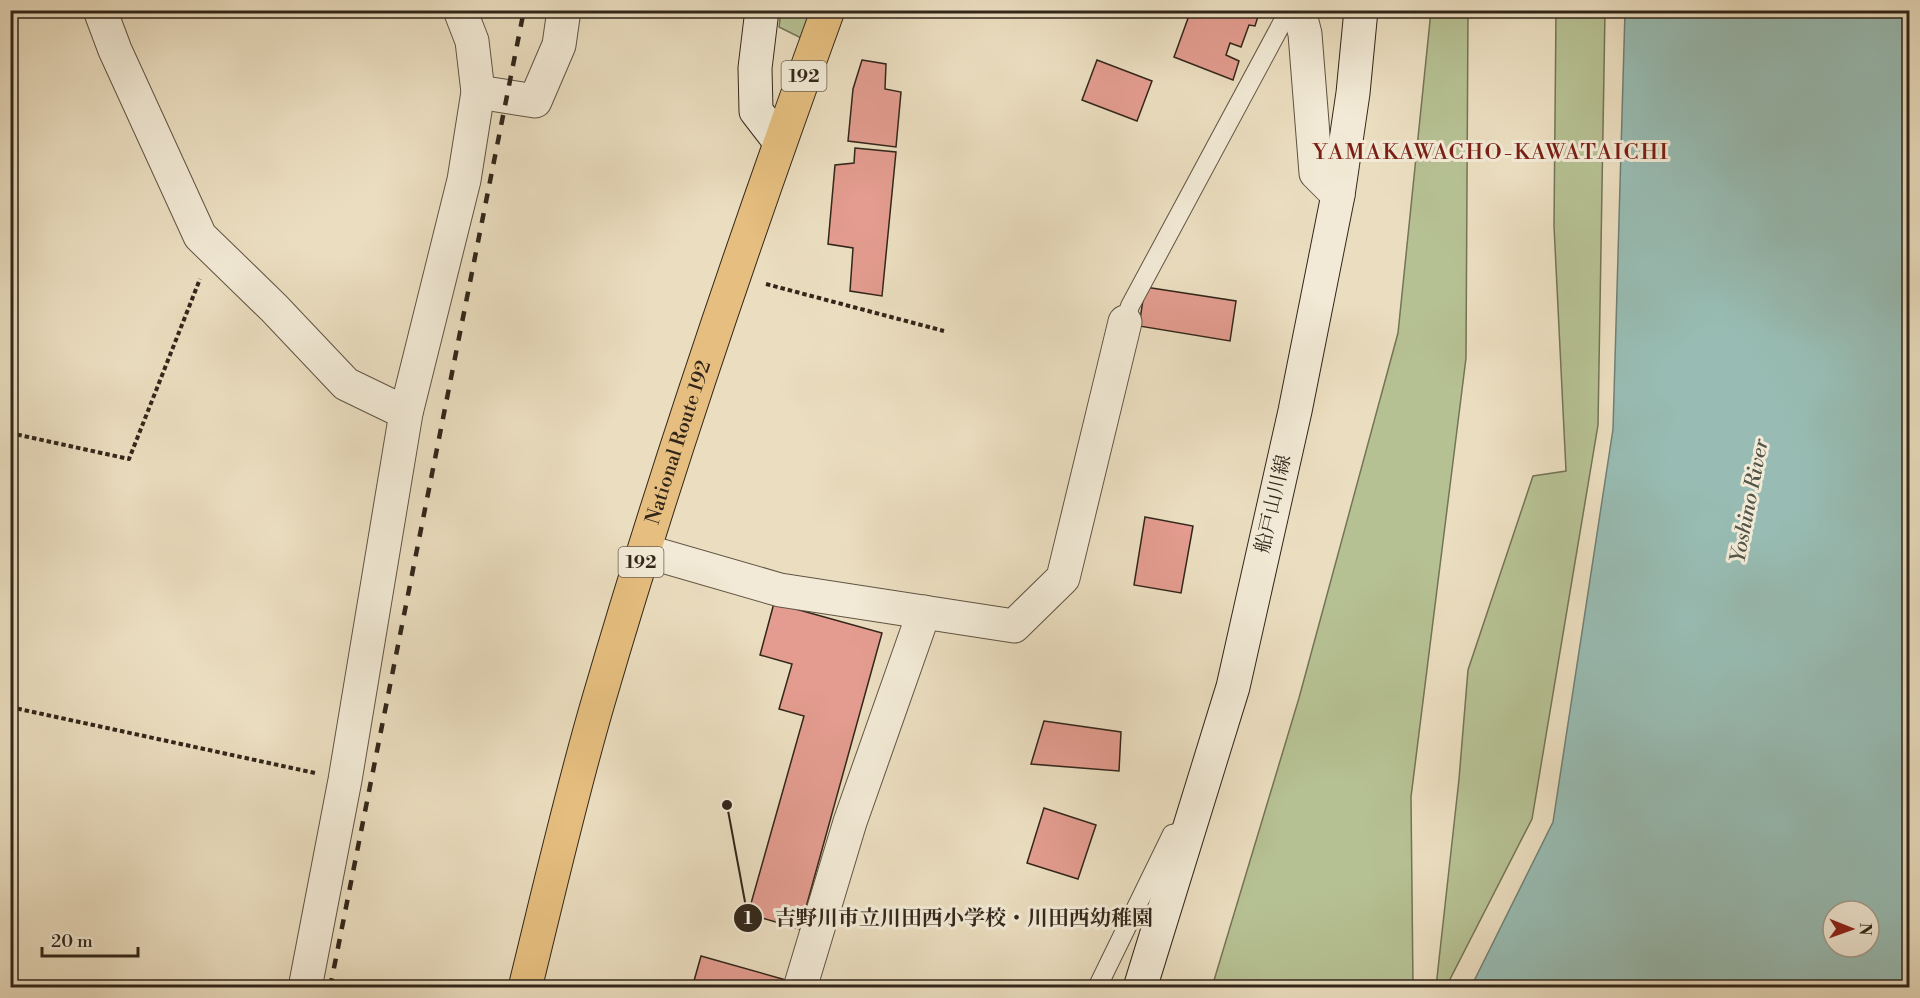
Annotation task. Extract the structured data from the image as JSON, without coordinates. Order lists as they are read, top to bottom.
{
  "streets": {
    "highway": ["192", "National Route 192"],
    "street": ["船戸山川線"]
  },
  "districts": ["YAMAKAWACHO-KAWATAICHI"],
  "water": ["Yoshino River"],
  "places": ["吉野川市立川田西小学校・川田西幼稚園"],
  "scale_bar": "20 m",
  "north": "right"
}
